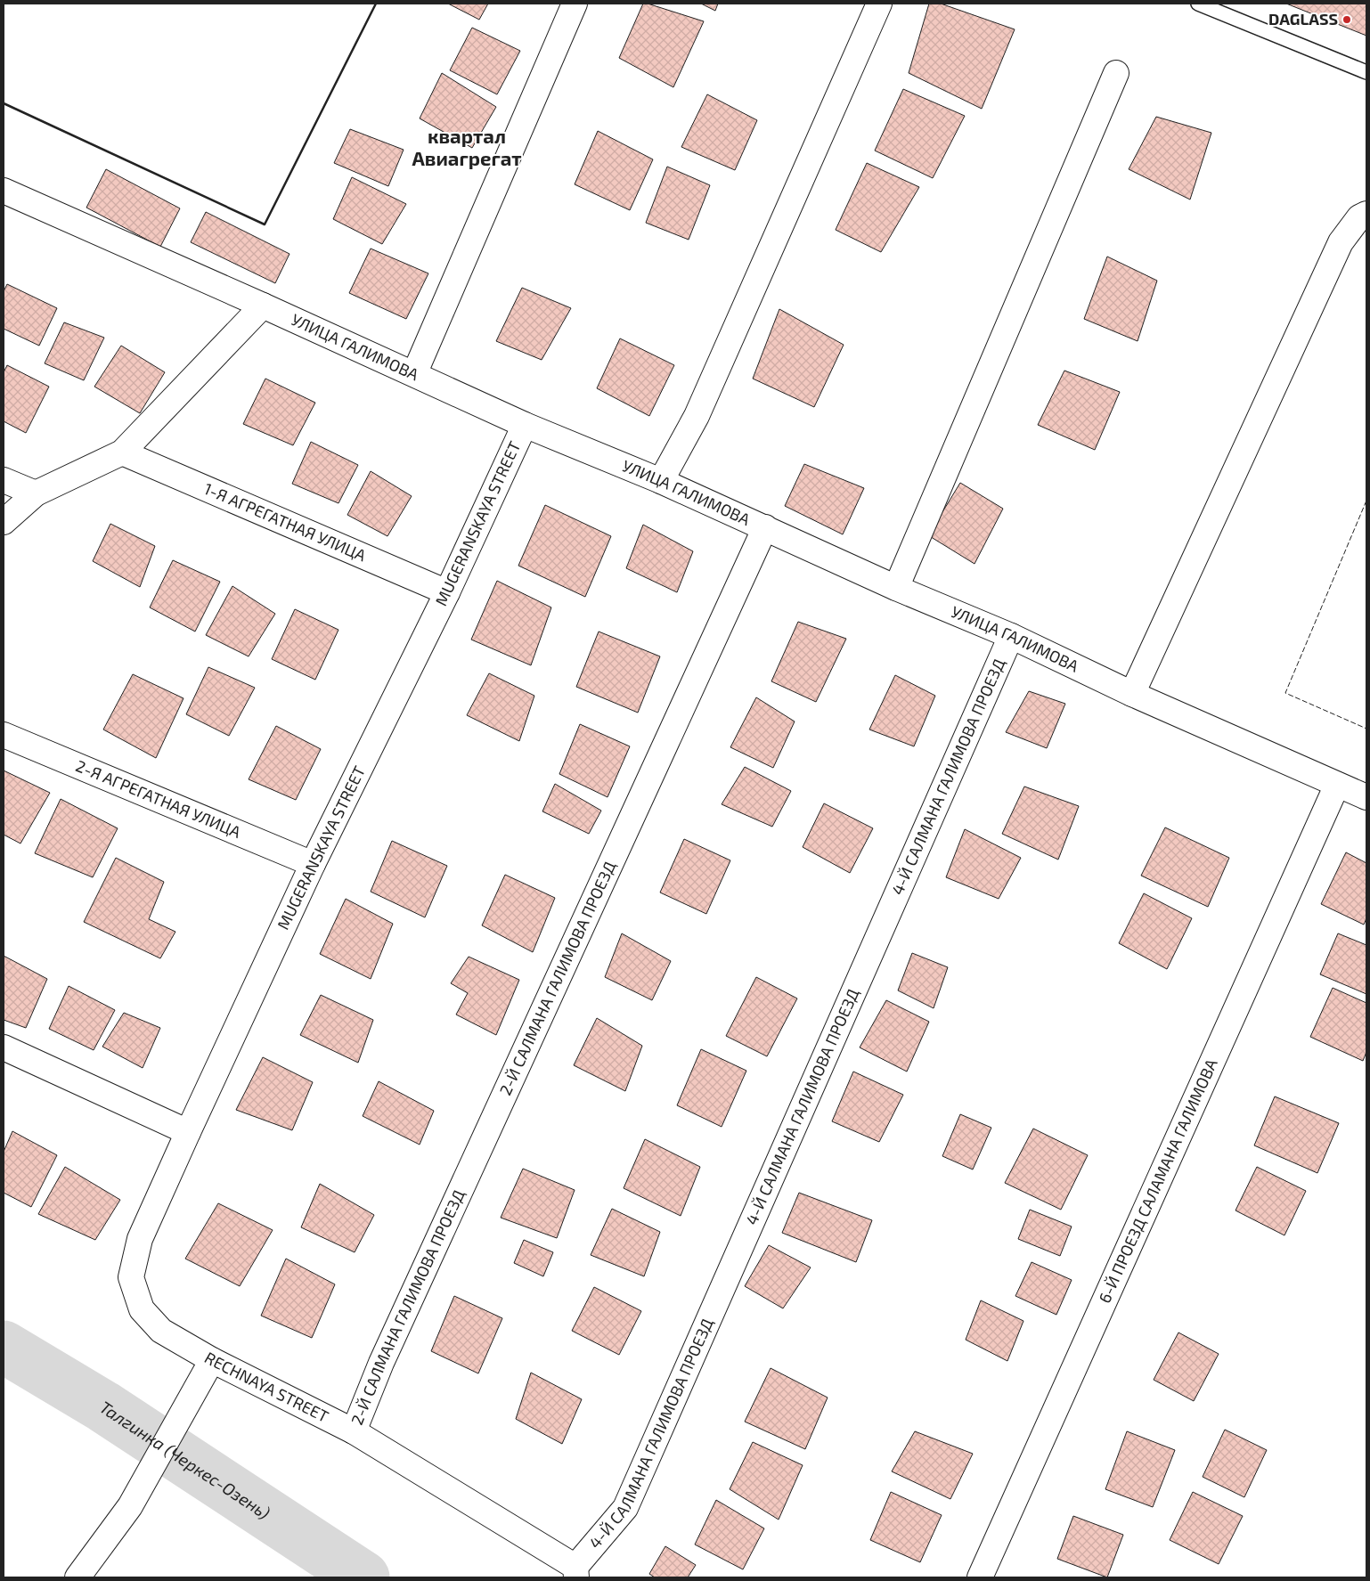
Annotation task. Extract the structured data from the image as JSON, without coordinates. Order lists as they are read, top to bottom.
{
  "streets": {
    "street": [
      "УЛИЦА ГАЛИМОВА",
      "1-Я АГРЕГАТНАЯ УЛИЦА",
      "MUGERANSKAYA STREET",
      "4-Й САЛМАНА ГАЛИМОВА ПРОЕЗД",
      "2-Я АГРЕГАТНАЯ УЛИЦА",
      "2-Й САЛМАНА ГАЛИМОВА ПРОЕЗД",
      "6-Й ПРОЕЗД САЛАМАНА ГАЛИМОВА",
      "RECHNAYA STREET"
    ]
  },
  "crossings": [
    ["УЛИЦА ГАЛИМОВА", "MUGERANSKAYA STREET"],
    ["УЛИЦА ГАЛИМОВА", "4-Й САЛМАНА ГАЛИМОВА ПРОЕЗД"],
    ["УЛИЦА ГАЛИМОВА", "2-Й САЛМАНА ГАЛИМОВА ПРОЕЗД"],
    ["УЛИЦА ГАЛИМОВА", "6-Й ПРОЕЗД САЛАМАНА ГАЛИМОВА"],
    ["1-Я АГРЕГАТНАЯ УЛИЦА", "MUGERANSKAYA STREET"],
    ["MUGERANSKAYA STREET", "2-Я АГРЕГАТНАЯ УЛИЦА"],
    ["MUGERANSKAYA STREET", "RECHNAYA STREET"],
    ["4-Й САЛМАНА ГАЛИМОВА ПРОЕЗД", "RECHNAYA STREET"],
    ["2-Й САЛМАНА ГАЛИМОВА ПРОЕЗД", "RECHNAYA STREET"]
  ],
  "districts": ["квартал Авиагрегат"],
  "water": ["Талгинка (Черкес-Озень)"],
  "places": ["DAGLASS"]
}
